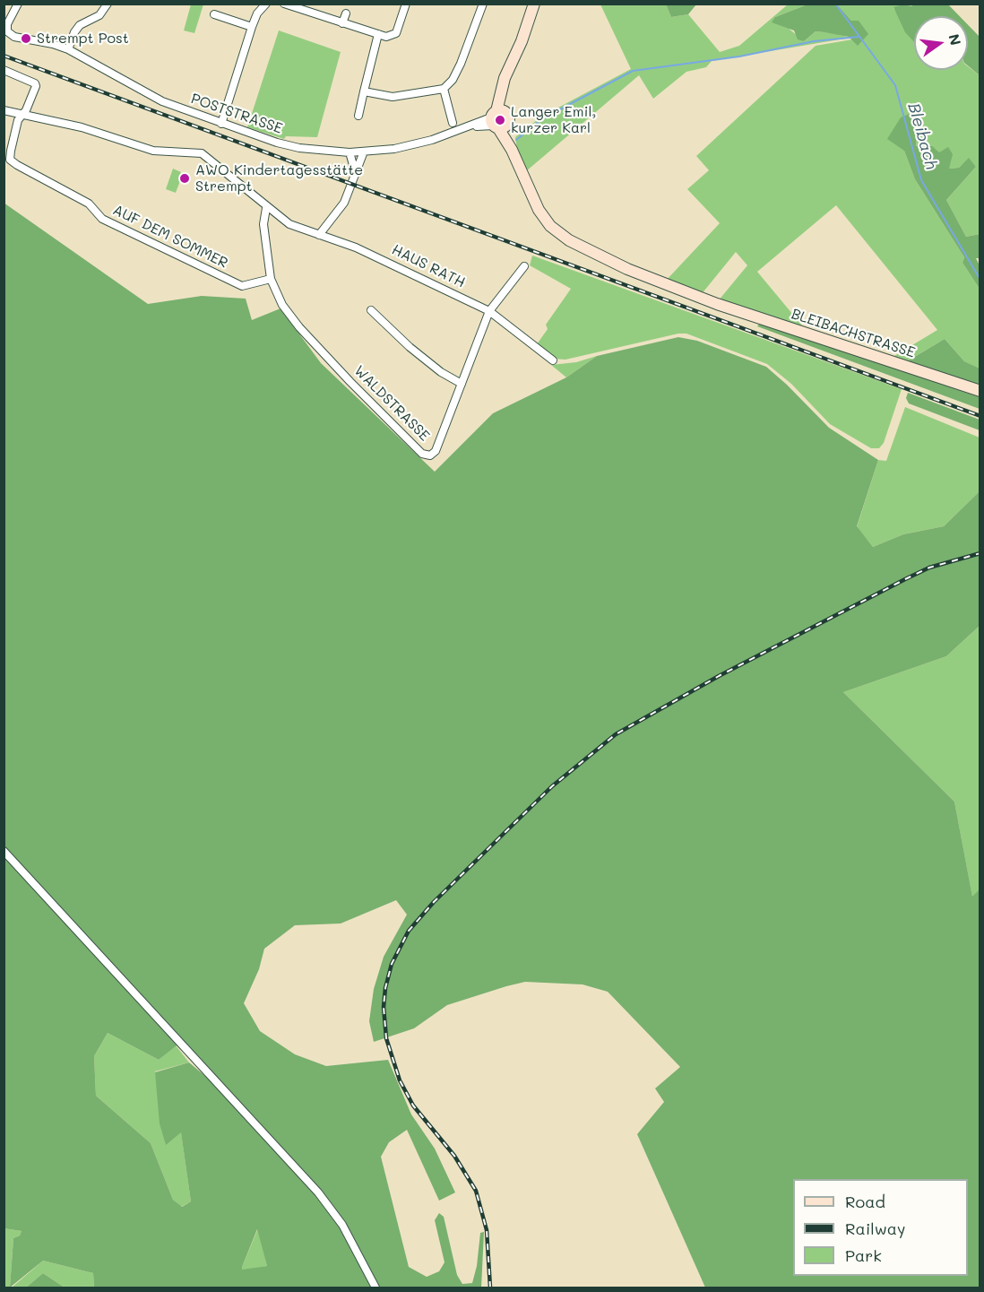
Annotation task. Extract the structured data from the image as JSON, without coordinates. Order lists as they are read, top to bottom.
{
  "streets": {
    "main road": ["BLEIBACHSTRASSE"],
    "street": [
      "POSTSTRASSE",
      "AUF DEM SOMMER",
      "HAUS RATH",
      "WALDSTRASSE"
    ]
  },
  "crossings": [
    ["POSTSTRASSE", "BLEIBACHSTRASSE"],
    ["AUF DEM SOMMER", "HAUS RATH"],
    ["AUF DEM SOMMER", "WALDSTRASSE"],
    ["HAUS RATH", "WALDSTRASSE"]
  ],
  "water": ["Bleibach"],
  "places": ["Strempt Post", "Langer Emil, kurzer Karl", "AWO Kindertagesstätte Strempt"],
  "legend": ["Road", "Railway", "Park"],
  "north": "right"
}
